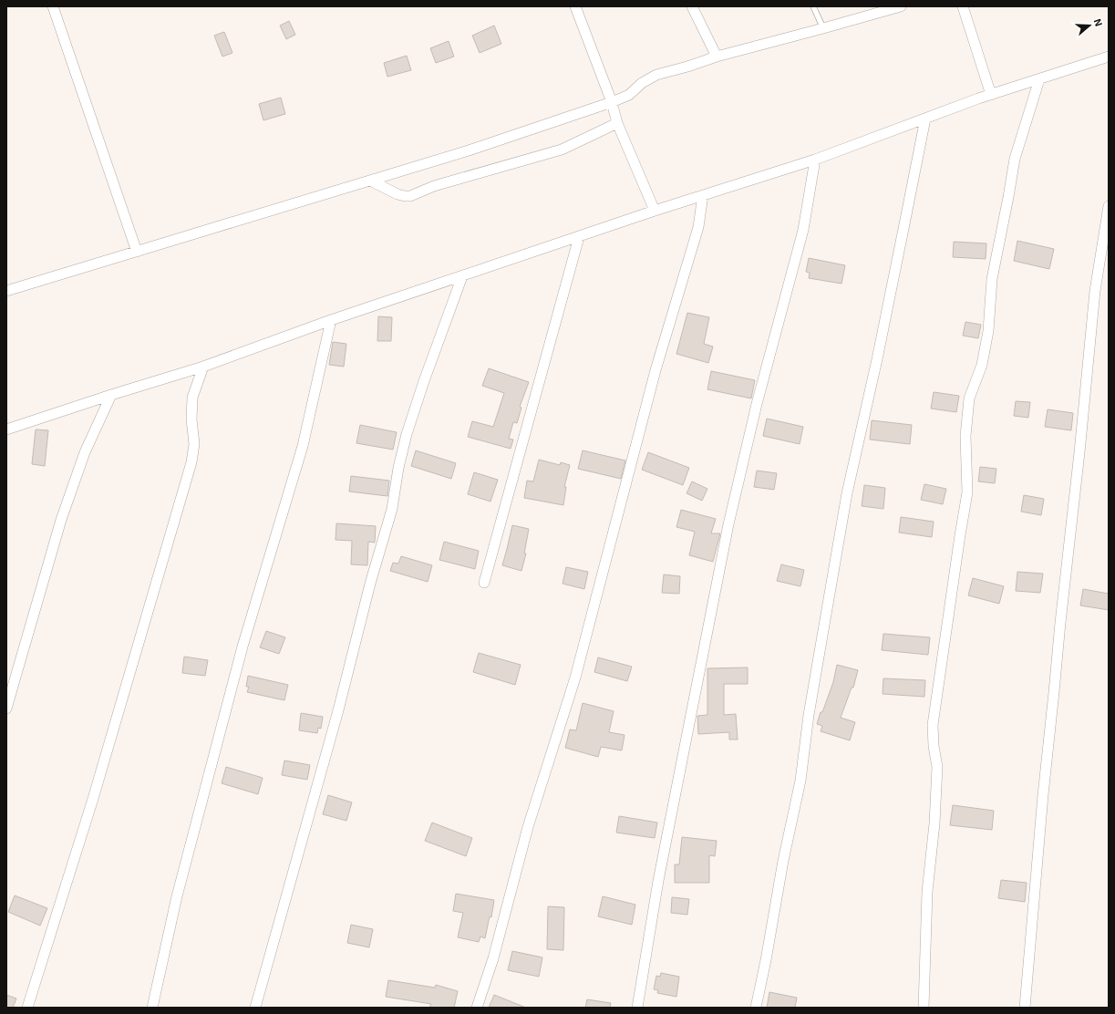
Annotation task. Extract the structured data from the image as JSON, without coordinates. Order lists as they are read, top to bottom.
{
  "north": "right"
}
